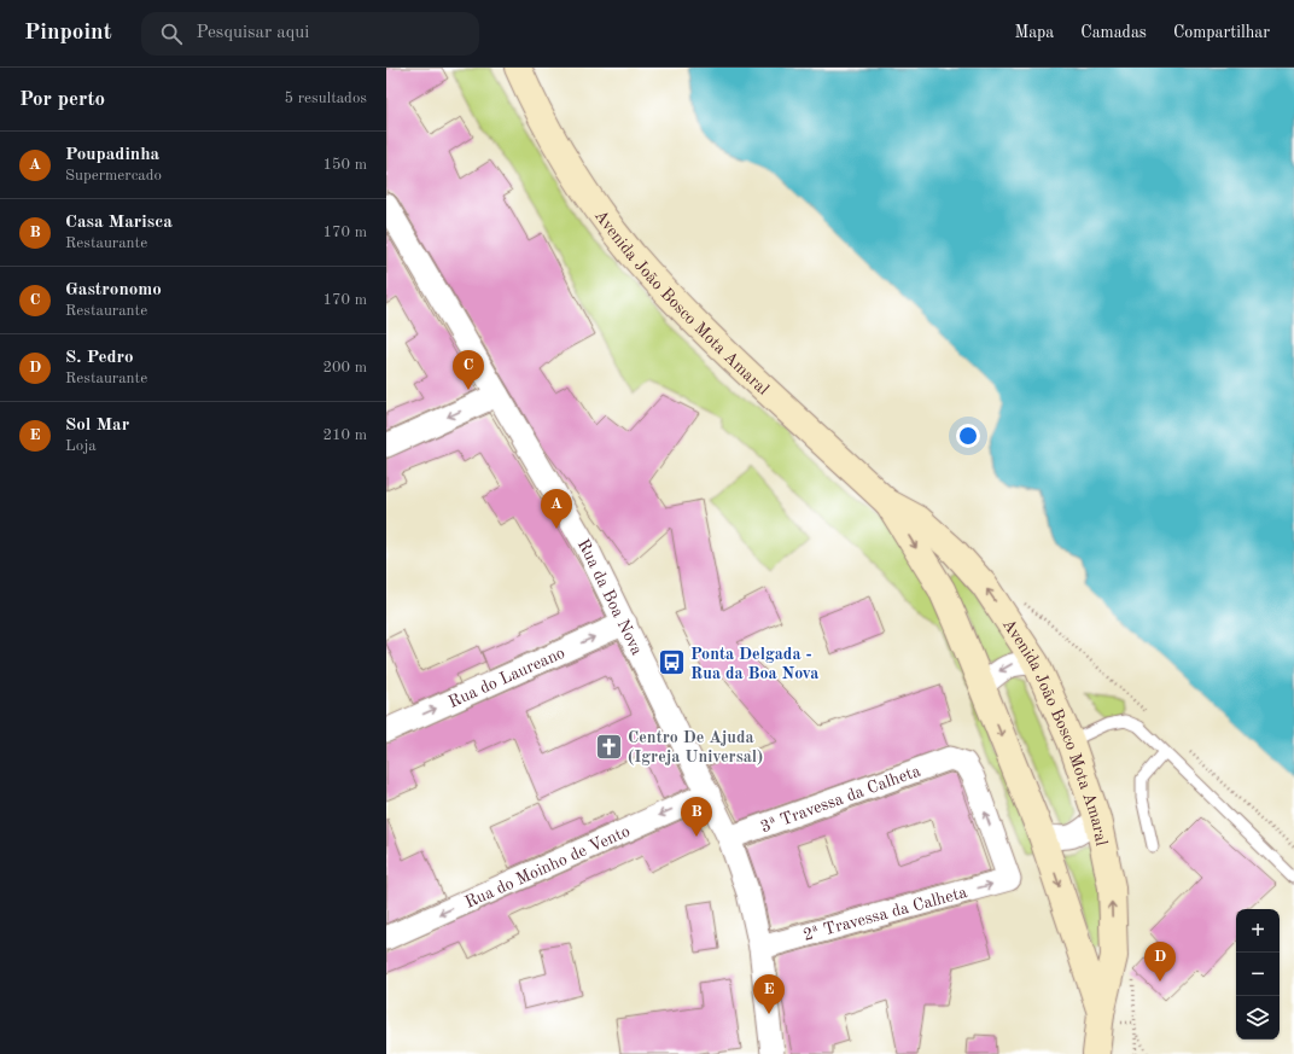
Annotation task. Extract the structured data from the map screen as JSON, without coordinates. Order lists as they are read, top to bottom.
{
  "streets": {
    "main road": ["Avenida João Bosco Mota Amaral"],
    "street": [
      "Rua da Boa Nova",
      "Rua do Laureano",
      "3ª Travessa da Calheta",
      "Rua do Moinho de Vento",
      "2ª Travessa da Calheta"
    ]
  },
  "crossings": [
    ["Rua da Boa Nova", "Rua do Laureano"],
    ["Rua da Boa Nova", "3ª Travessa da Calheta"],
    ["Rua da Boa Nova", "Rua do Moinho de Vento"],
    ["Rua da Boa Nova", "2ª Travessa da Calheta"],
    ["3ª Travessa da Calheta", "2ª Travessa da Calheta"]
  ],
  "one_way": ["Rua do Laureano", "Rua do Moinho de Vento", "2ª Travessa da Calheta"],
  "places": {
    "bus stop": ["Ponta Delgada - Rua da Boa Nova"],
    "church": ["Centro De Ajuda (Igreja Universal)"]
  },
  "page": {
    "header": "Pinpoint",
    "search": "Pesquisar aqui",
    "nav": ["Mapa", "Camadas", "Compartilhar"],
    "heading": ["Por perto", "5 resultados"],
    "list": [
      {
        "mark": "A",
        "name": "Poupadinha",
        "note": "Supermercado",
        "value": "150 m"
      },
      {
        "mark": "B",
        "name": "Casa Marisca",
        "note": "Restaurante",
        "value": "170 m"
      },
      {
        "mark": "C",
        "name": "Gastronomo",
        "note": "Restaurante",
        "value": "170 m"
      },
      {
        "mark": "D",
        "name": "S. Pedro",
        "note": "Restaurante",
        "value": "200 m"
      },
      {
        "mark": "E",
        "name": "Sol Mar",
        "note": "Loja",
        "value": "210 m"
      }
    ],
    "pins": [
      "C",
      "A",
      "B",
      "D",
      "E"
    ],
    "map_buttons": ["+", "−"]
  }
}
